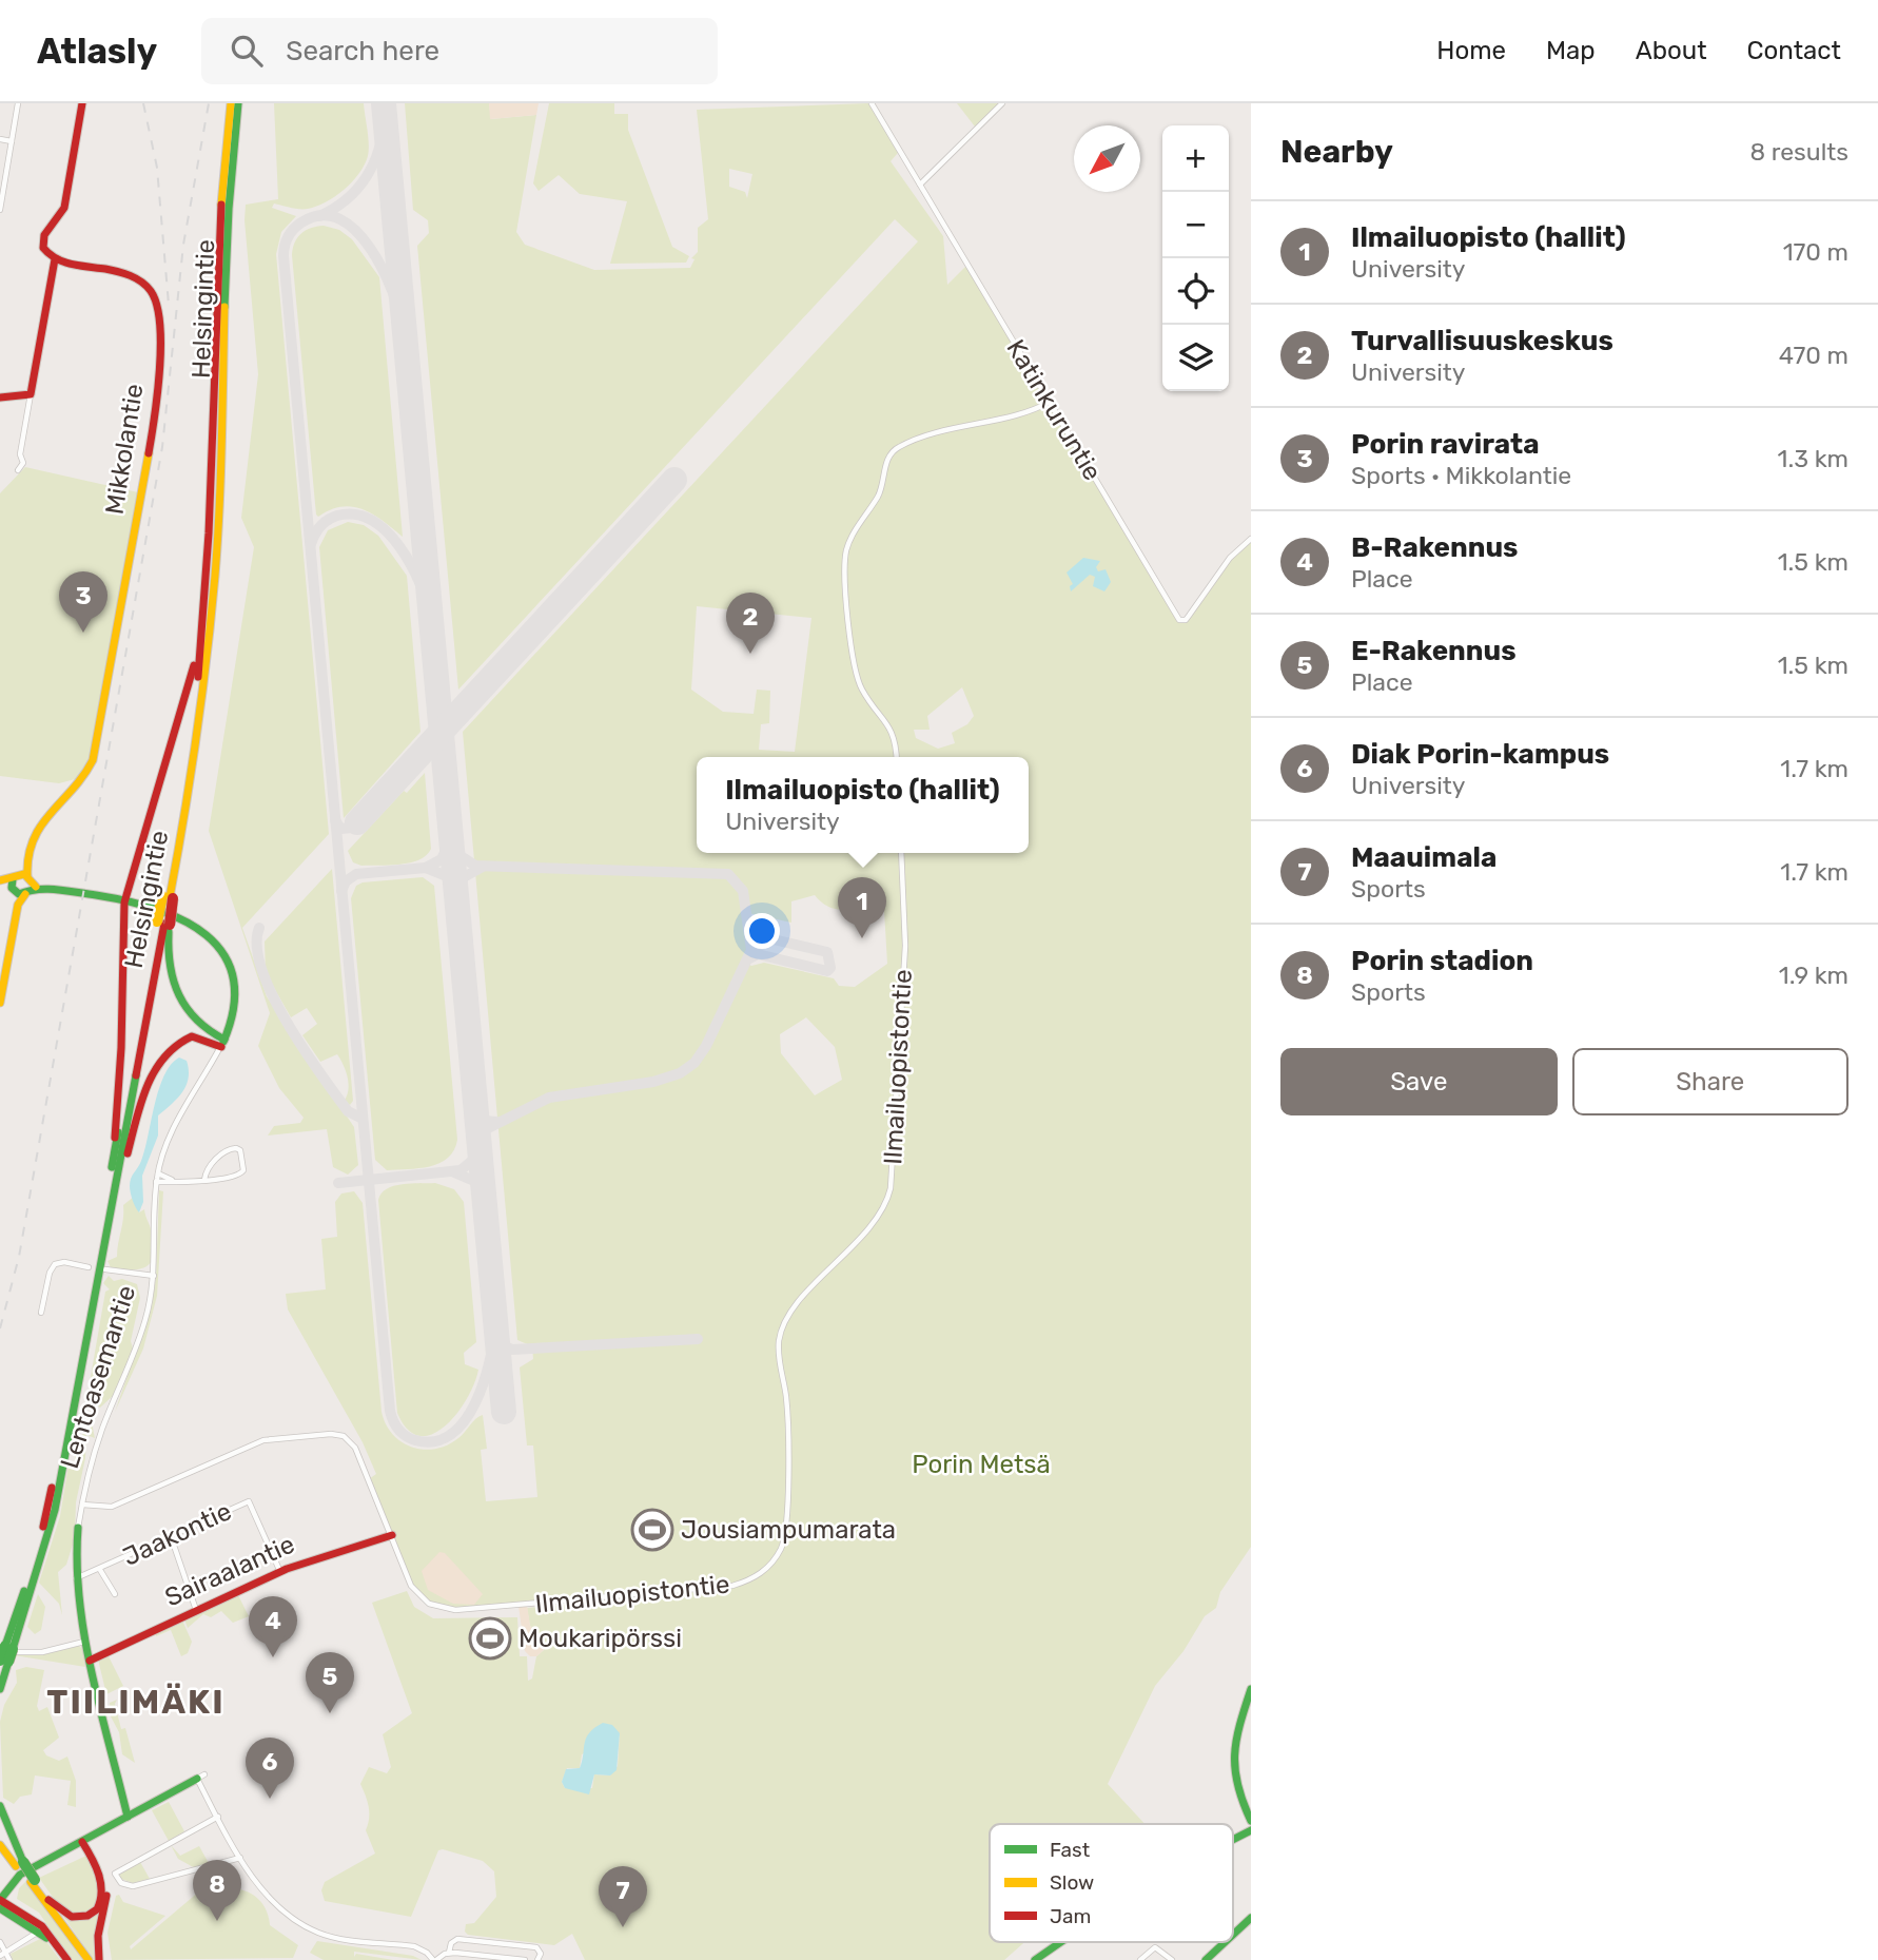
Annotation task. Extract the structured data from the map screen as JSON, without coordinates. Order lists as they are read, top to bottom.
{
  "streets": {
    "main road": [
      "Helsingintie",
      "Mikkolantie",
      "Lentoasemantie",
      "Sairaalantie"
    ],
    "street": ["Katinkuruntie", "Ilmailuopistontie", "Jaakontie"]
  },
  "crossings": [
    ["Mikkolantie", "Lentoasemantie"],
    ["Ilmailuopistontie", "Lentoasemantie"],
    ["Ilmailuopistontie", "Sairaalantie"],
    ["Lentoasemantie", "Jaakontie"],
    ["Lentoasemantie", "Sairaalantie"],
    ["Jaakontie", "Sairaalantie"]
  ],
  "districts": ["TIILIMÄKI"],
  "parks": ["Porin Metsä"],
  "places": {
    "sports": ["Jousiampumarata", "Moukaripörssi"]
  },
  "legend": ["Fast", "Slow", "Jam"],
  "north": "bottom left",
  "page": {
    "header": "Atlasly",
    "search": "Search here",
    "nav": [
      "Home",
      "Map",
      "About",
      "Contact"
    ],
    "heading": ["Nearby", "8 results"],
    "map_buttons": ["+", "−"],
    "list": [
      {
        "mark": "1",
        "name": "Ilmailuopisto (hallit)",
        "note": "University",
        "value": "170 m"
      },
      {
        "mark": "2",
        "name": "Turvallisuuskeskus",
        "note": "University",
        "value": "470 m"
      },
      {
        "mark": "3",
        "name": "Porin ravirata",
        "note": "Sports · Mikkolantie",
        "value": "1.3 km"
      },
      {
        "mark": "4",
        "name": "B-Rakennus",
        "note": "Place",
        "value": "1.5 km"
      },
      {
        "mark": "5",
        "name": "E-Rakennus",
        "note": "Place",
        "value": "1.5 km"
      },
      {
        "mark": "6",
        "name": "Diak Porin-kampus",
        "note": "University",
        "value": "1.7 km"
      },
      {
        "mark": "7",
        "name": "Maauimala",
        "note": "Sports",
        "value": "1.7 km"
      },
      {
        "mark": "8",
        "name": "Porin stadion",
        "note": "Sports",
        "value": "1.9 km"
      }
    ],
    "pins": [
      "3",
      "2",
      "1",
      "4",
      "5",
      "6",
      "8",
      "7"
    ],
    "popup": ["Ilmailuopisto (hallit)", "University"],
    "buttons": ["Save", "Share"]
  }
}
